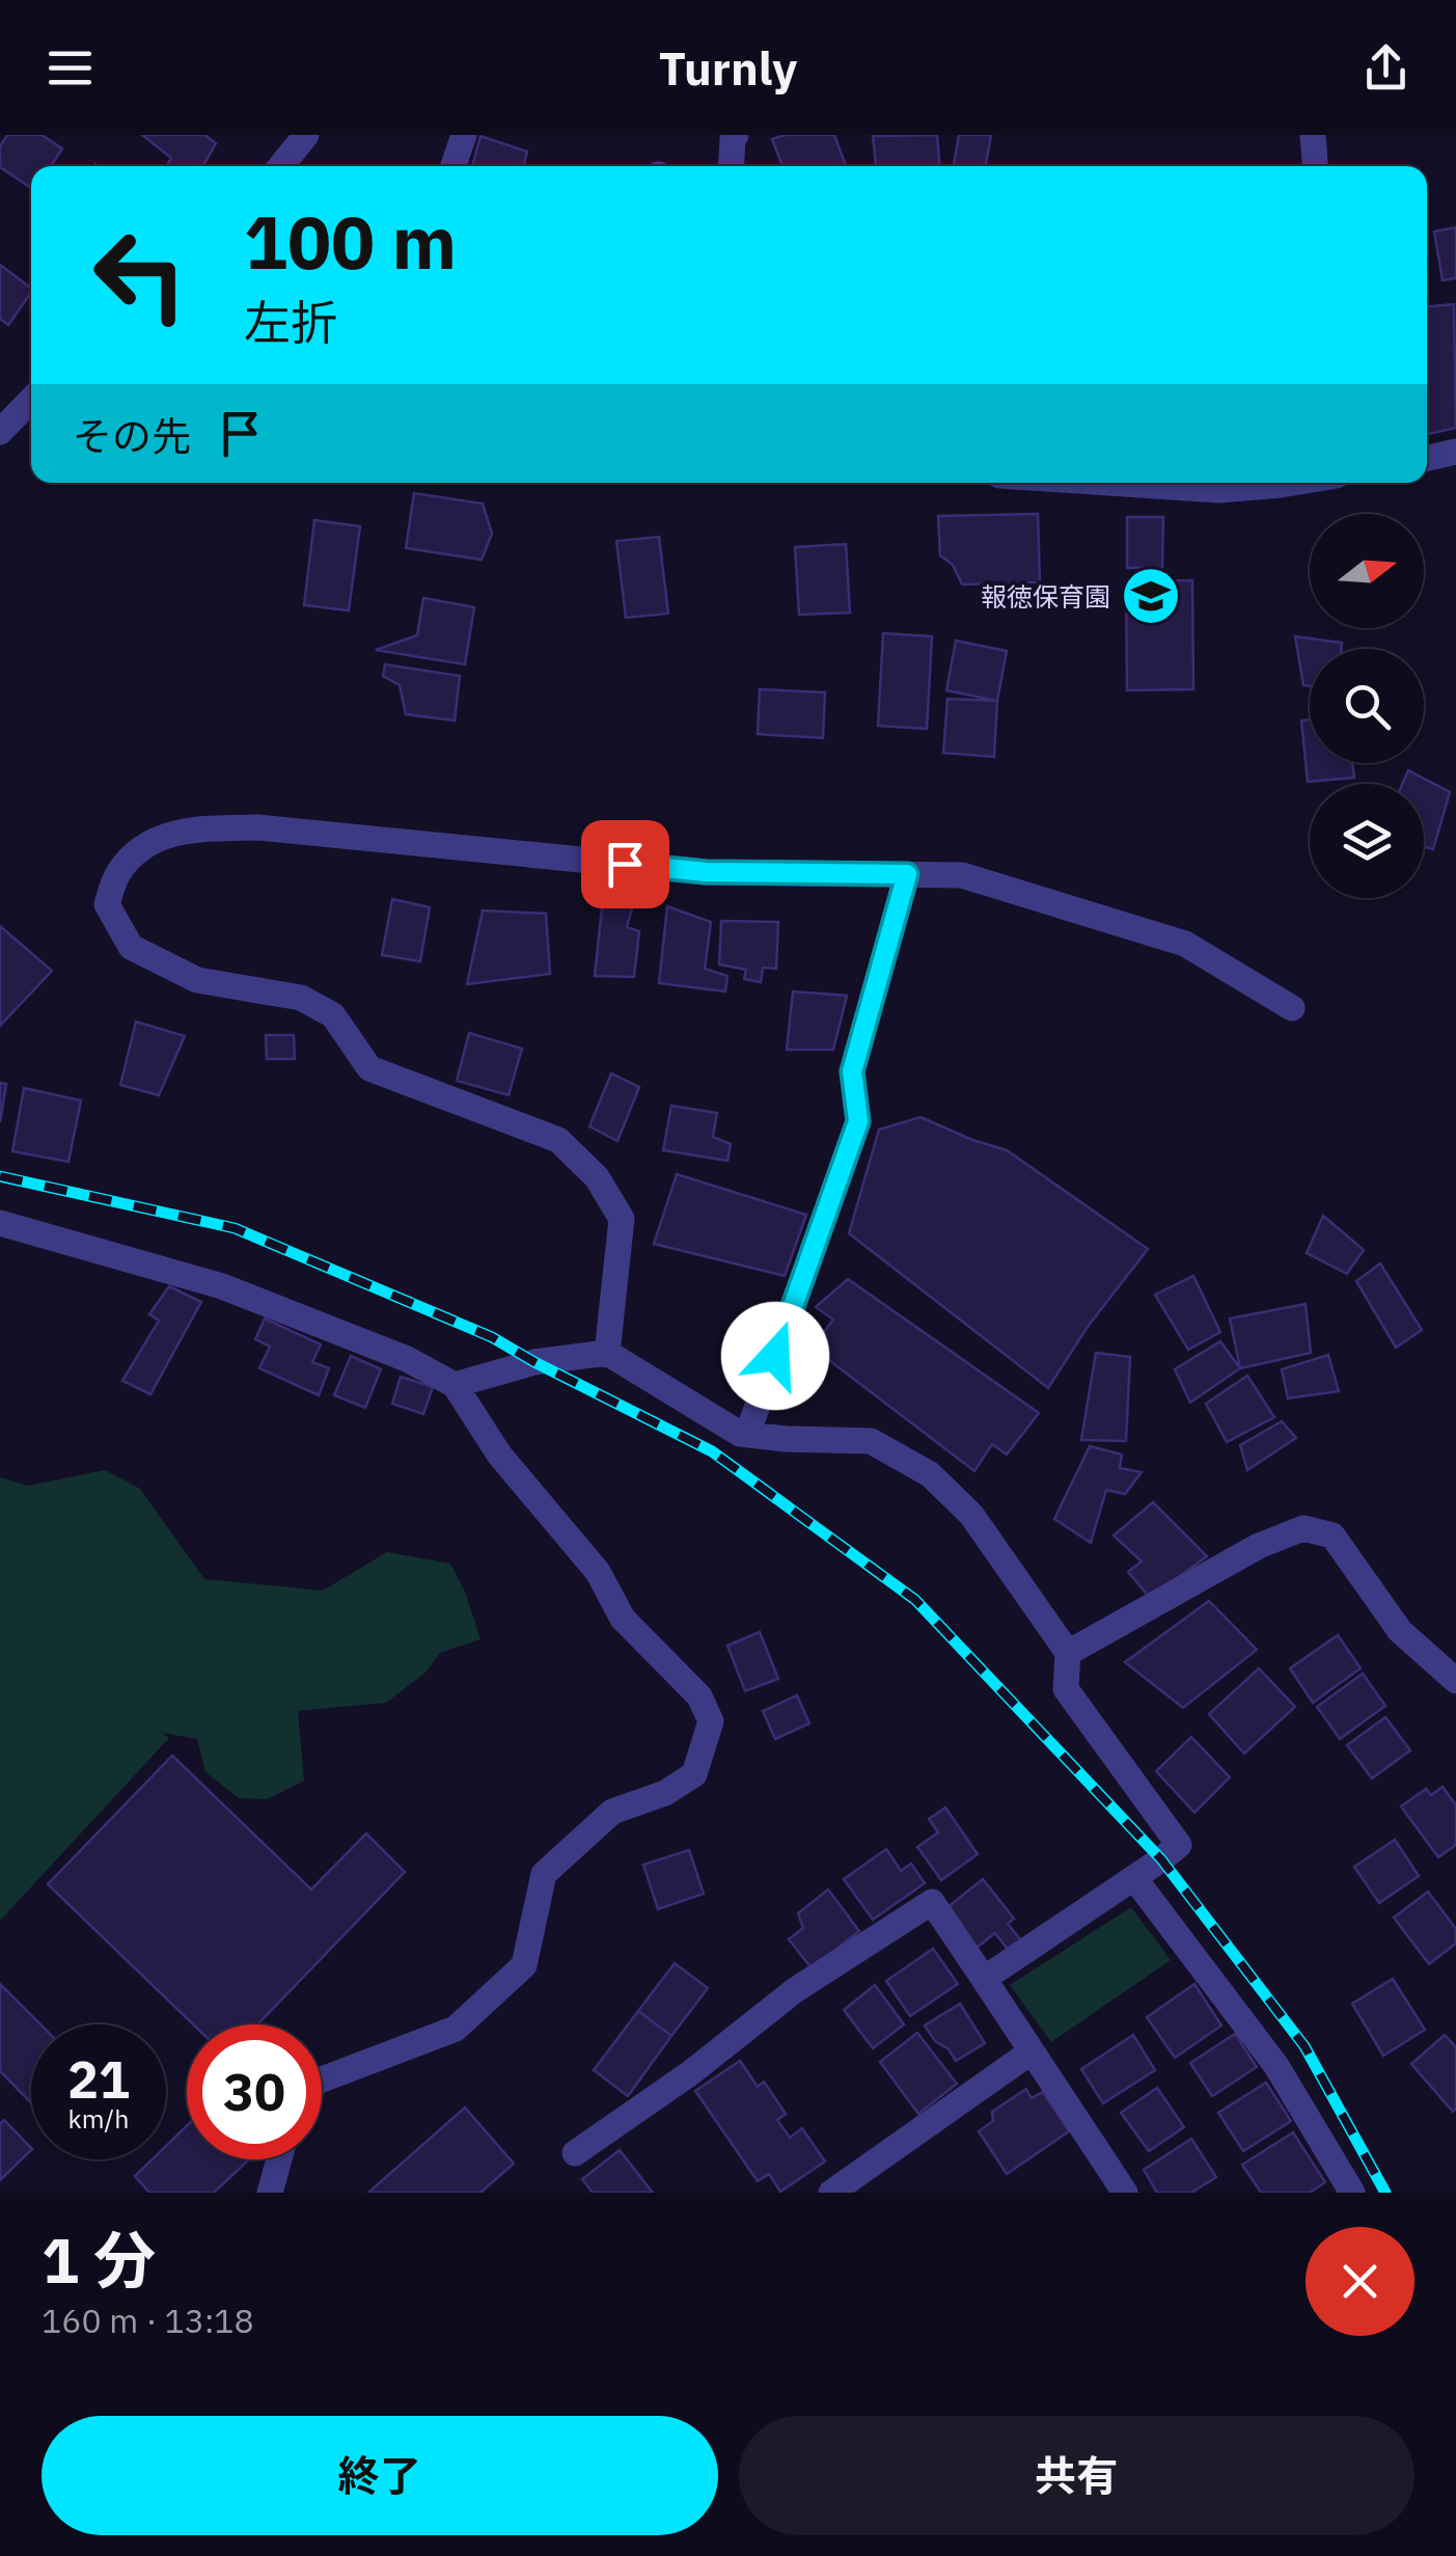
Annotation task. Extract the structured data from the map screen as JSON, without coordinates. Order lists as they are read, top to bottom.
{
  "places": {
    "school or university": ["報徳保育園"]
  },
  "north": "right",
  "page": {
    "header": "Turnly",
    "turn": ["100 m", "左折"],
    "then": "その先",
    "speed": "21 km/h",
    "limit": "30",
    "heading": ["1 分", "160 m · 13:18"],
    "buttons": ["終了", "共有"]
  }
}
